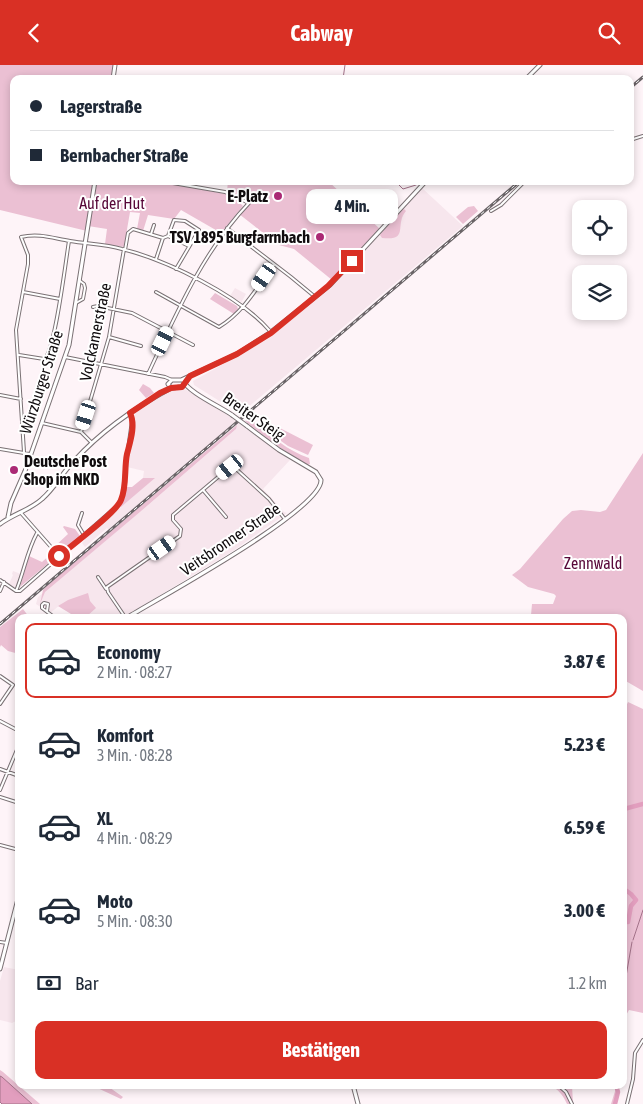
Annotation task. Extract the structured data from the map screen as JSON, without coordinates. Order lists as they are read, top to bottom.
{
  "streets": {
    "street": [
      "Volckamerstraße",
      "Würzburger Straße",
      "Breiter Steig",
      "Veitsbronner Straße"
    ]
  },
  "crossings": [
    ["Breiter Steig", "Veitsbronner Straße"]
  ],
  "parks": ["Auf der Hut", "Zennwald"],
  "places": ["E-Platz", "TSV 1895 Burgfarrnbach", "Deutsche Post Shop im NKD"],
  "page": {
    "header": "Cabway",
    "banner": ["Lagerstraße", "Bernbacher Straße"],
    "bubble": "4 Min.",
    "list": [
      {
        "name": "Economy",
        "note": "2 Min. · 08:27",
        "value": "3.87 €"
      },
      {
        "name": "Komfort",
        "note": "3 Min. · 08:28",
        "value": "5.23 €"
      },
      {
        "name": "XL",
        "note": "4 Min. · 08:29",
        "value": "6.59 €"
      },
      {
        "name": "Moto",
        "note": "5 Min. · 08:30",
        "value": "3.00 €"
      }
    ],
    "pay": ["Bar", "1.2 km"],
    "buttons": "Bestätigen"
  }
}
